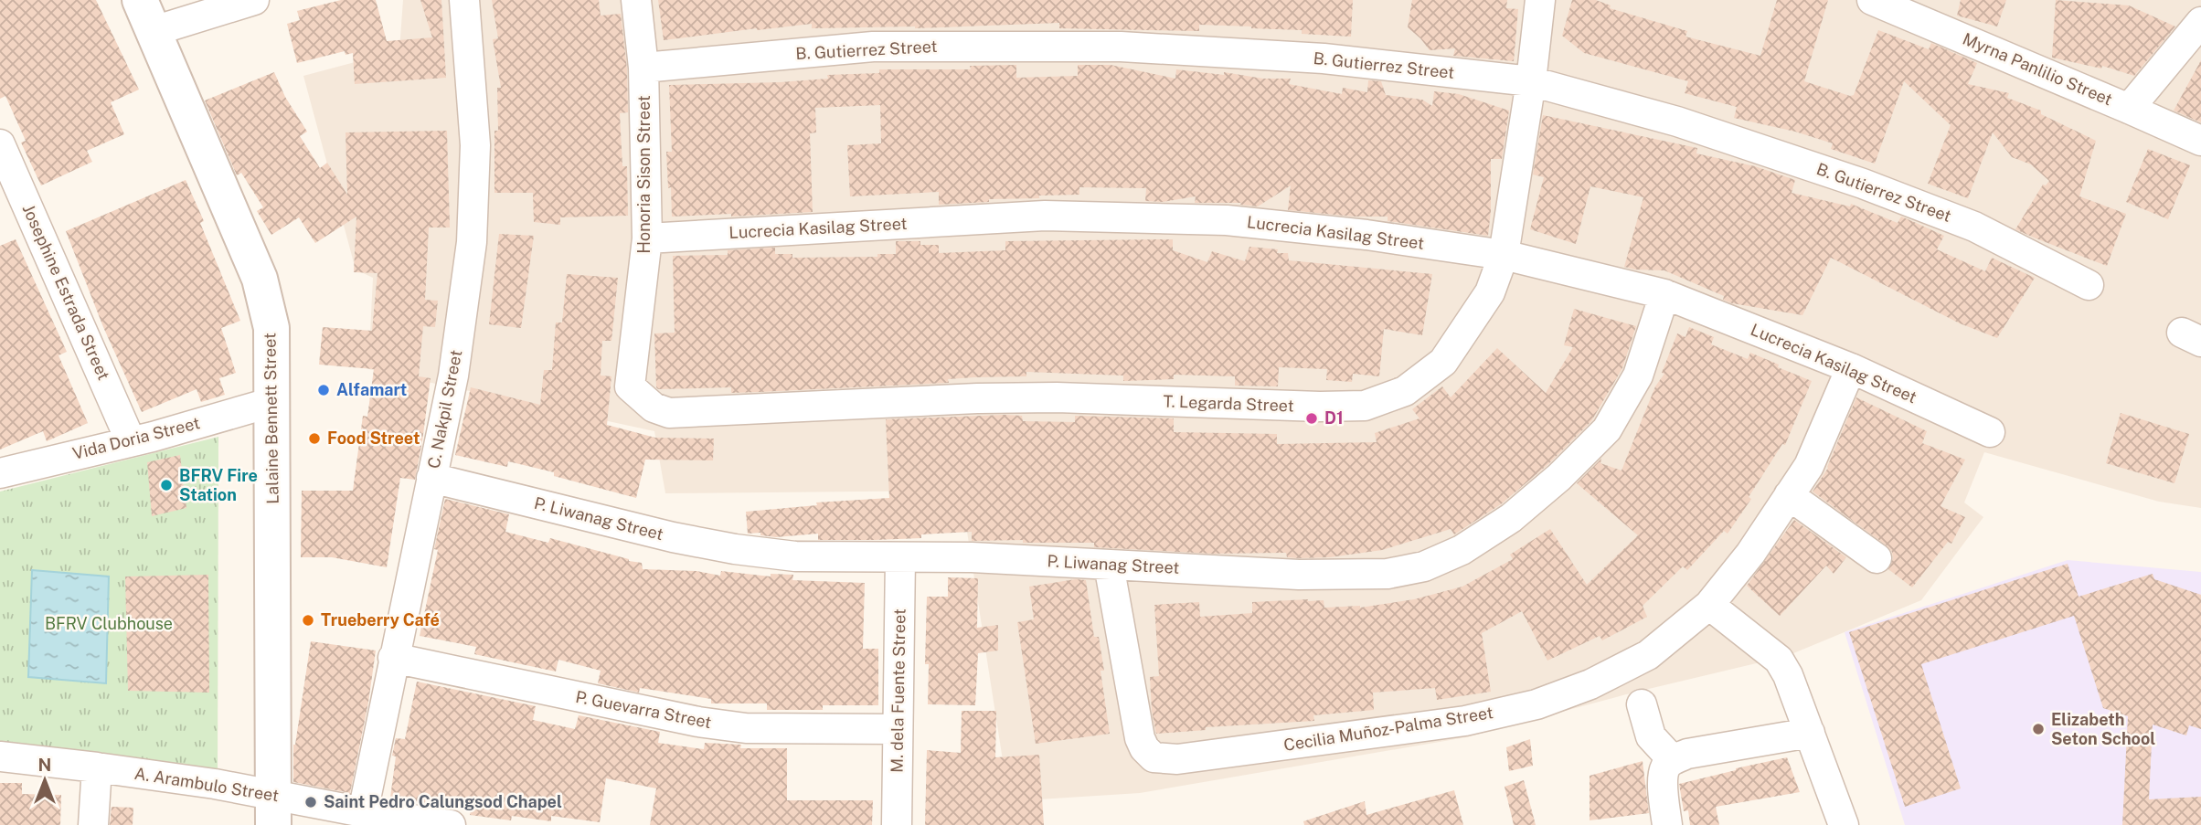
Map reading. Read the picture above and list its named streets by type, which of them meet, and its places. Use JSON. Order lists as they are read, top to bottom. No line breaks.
{"streets":{"street":["B. Gutierrez Street","Myrna Panlilio Street","Honoria Sison Street","Lucrecia Kasilag Street","Josephine Estrada Street","T. Legarda Street","C. Nakpil Street","Lalaine Bennett Street","Vida Doria Street","P. Liwanag Street","M. dela Fuente Street","P. Guevarra Street","Cecilia Muñoz-Palma Street","A. Arambulo Street"]},"crossings":[["B. Gutierrez Street","Honoria Sison Street"],["B. Gutierrez Street","T. Legarda Street"],["Honoria Sison Street","Lucrecia Kasilag Street"],["Honoria Sison Street","T. Legarda Street"],["Lucrecia Kasilag Street","T. Legarda Street"],["Lucrecia Kasilag Street","P. Liwanag Street"],["Lucrecia Kasilag Street","Cecilia Muñoz-Palma Street"],["Josephine Estrada Street","Vida Doria Street"],["C. Nakpil Street","P. Liwanag Street"],["C. Nakpil Street","P. Guevarra Street"],["C. Nakpil Street","A. Arambulo Street"],["Lalaine Bennett Street","Vida Doria Street"],["Lalaine Bennett Street","A. Arambulo Street"],["P. Liwanag Street","M. dela Fuente Street"],["P. Liwanag Street","Cecilia Muñoz-Palma Street"],["M. dela Fuente Street","P. Guevarra Street"]],"parks":["BFRV Clubhouse"],"places":["Alfamart","D1","Food Street","BFRV Fire Station","Trueberry Café","Elizabeth Seton School","Saint Pedro Calungsod Chapel"],"north":"top"}
